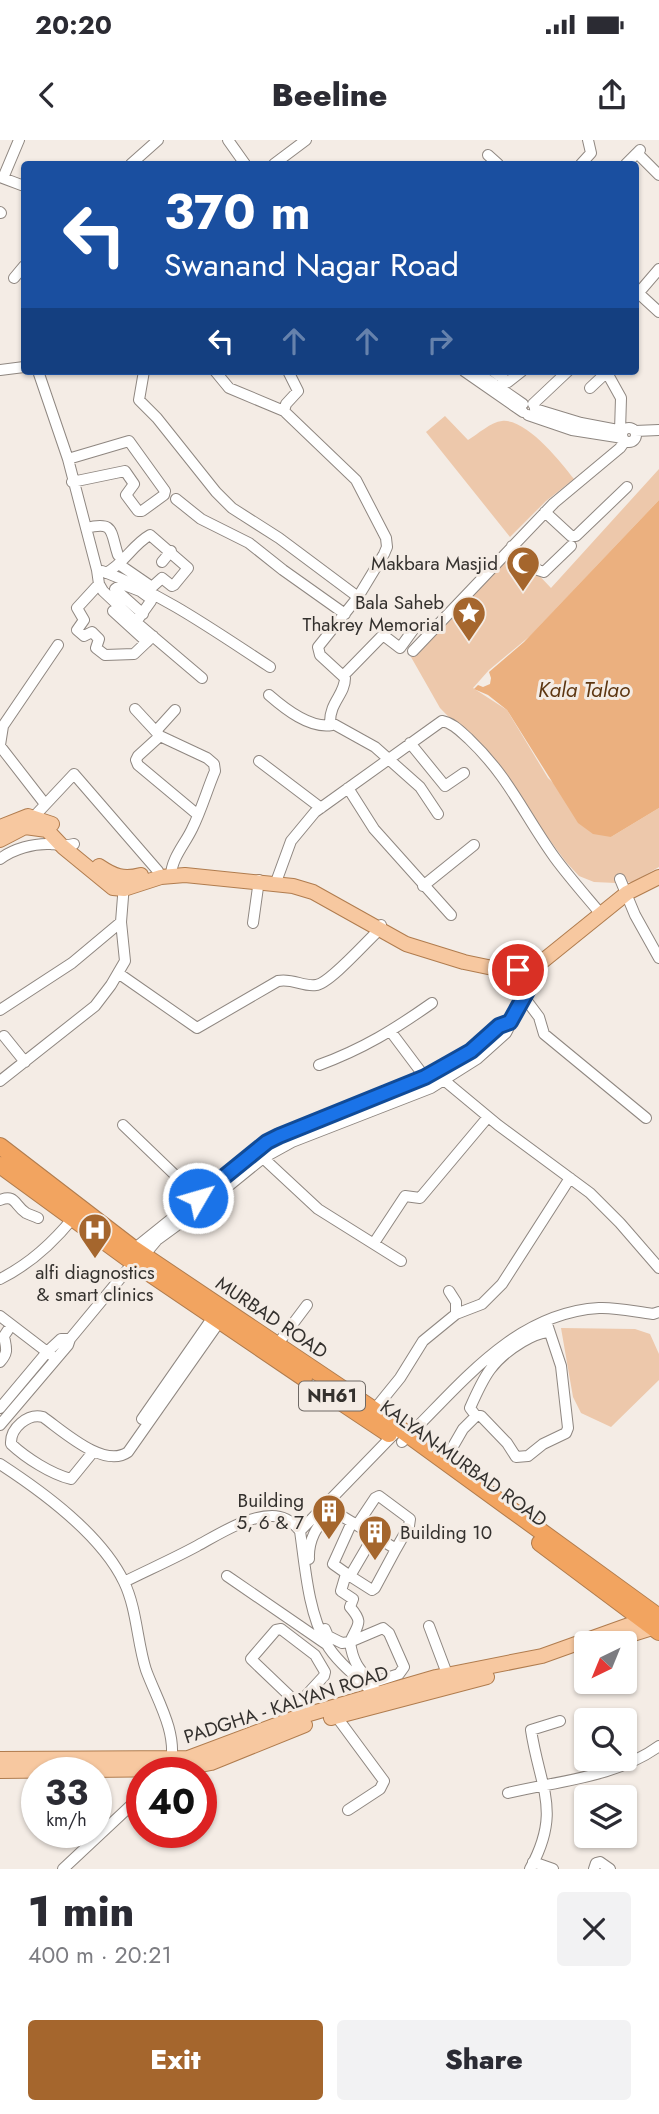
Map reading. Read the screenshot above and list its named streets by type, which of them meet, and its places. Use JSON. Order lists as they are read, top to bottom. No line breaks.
{"streets":{"highway":["MURBAD ROAD","NH61","KALYAN-MURBAD ROAD"],"main road":["PADGHA - KALYAN ROAD"]},"crossings":[["MURBAD ROAD","KALYAN-MURBAD ROAD"]],"water":["Kala Talao"],"places":{"mosque":["Makbara Masjid"],"place":["Bala Saheb Thakrey Memorial"],"hospital":["alfi diagnostics & smart clinics"],"building":["Building 5, 6 & 7","Building 10"]},"north":"bottom left","page":{"status":"20:20","header":"Beeline","turn":["370 m","Swanand Nagar Road"],"speed":"33 km/h","limit":"40","heading":["1 min","400 m · 20:21"],"buttons":["Exit","Share"]}}
